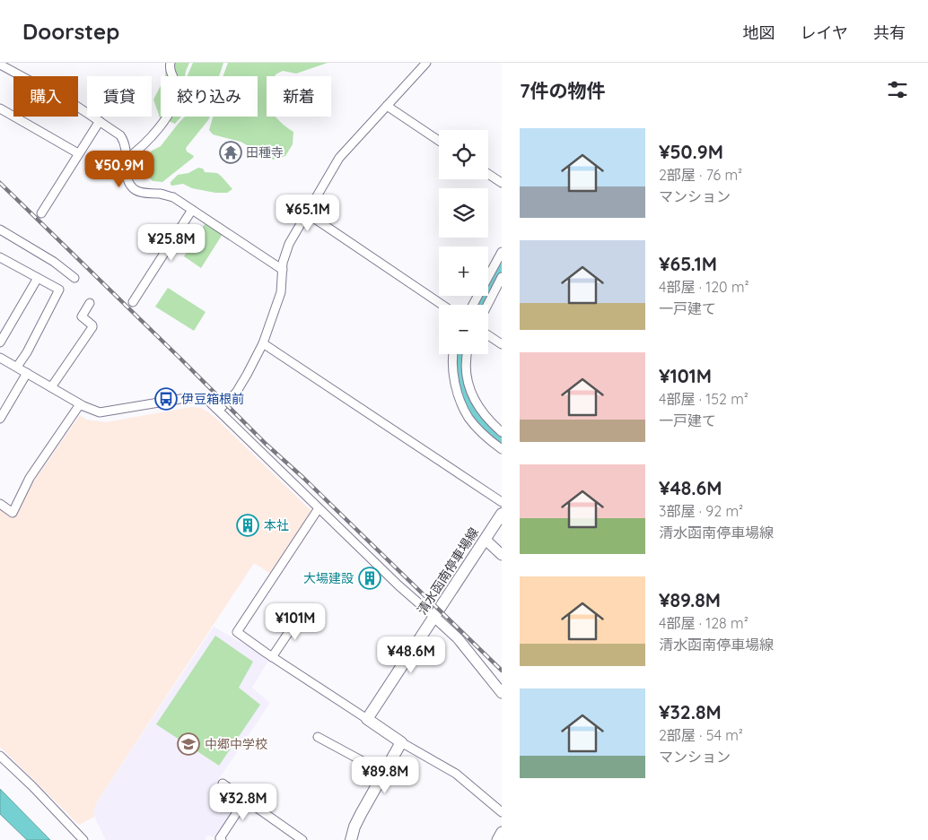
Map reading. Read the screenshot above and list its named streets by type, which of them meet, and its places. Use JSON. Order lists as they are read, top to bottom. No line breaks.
{"streets":{"main road":["清水函南停車場線"]},"places":{"temple":["田種寺"],"bus stop":["伊豆箱根前"],"building":["本社","大場建設"],"school or university":["中郷中学校"]},"page":{"header":"Doorstep","nav":["地図","レイヤ","共有"],"heading":"7件の物件","chip":["購入","賃貸","絞り込み","新着"],"list":[{"name":"¥50.9M","note":"2部屋 · 76 m² · マンション"},{"name":"¥65.1M","note":"4部屋 · 120 m² · 一戸建て"},{"name":"¥101M","note":"4部屋 · 152 m² · 一戸建て"},{"name":"¥48.6M","note":"3部屋 · 92 m² · 清水函南停車場線"},{"name":"¥89.8M","note":"4部屋 · 128 m² · 清水函南停車場線"},{"name":"¥32.8M","note":"2部屋 · 54 m² · マンション"}],"map_buttons":["+","−"],"price":["¥50.9M","¥65.1M","¥25.8M","¥101M","¥48.6M","¥89.8M","¥32.8M"]}}
